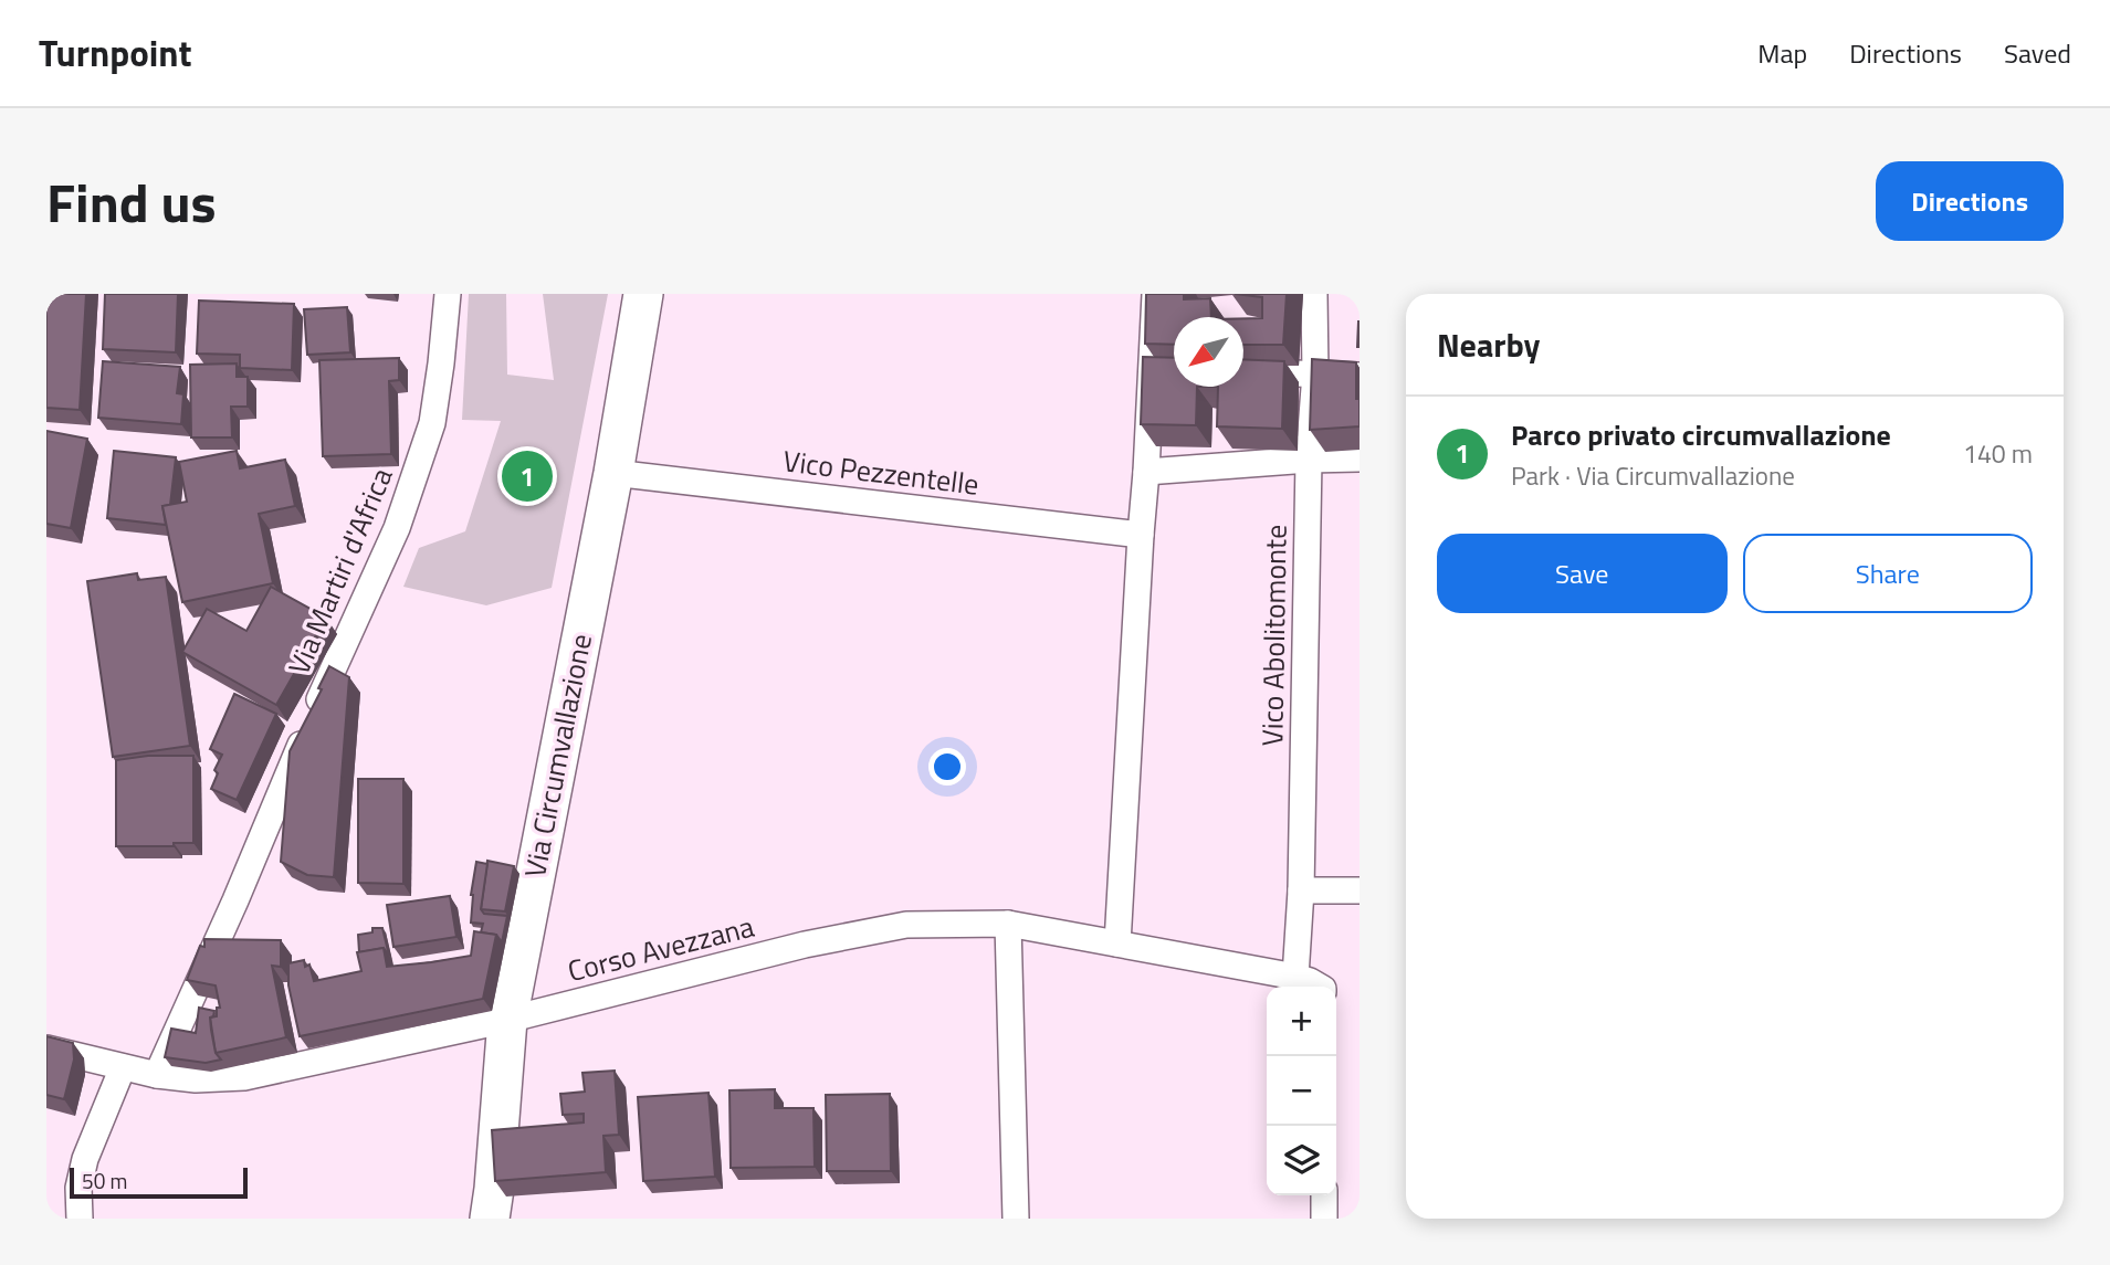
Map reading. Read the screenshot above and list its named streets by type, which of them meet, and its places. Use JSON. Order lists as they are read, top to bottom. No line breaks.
{"streets":{"main road":["Via Circumvallazione"],"street":["Vico Pezzentelle","Via Martiri d'Africa","Vico Abolitomonte","Corso Avezzana"]},"crossings":[["Vico Pezzentelle","Via Circumvallazione"],["Via Martiri d'Africa","Corso Avezzana"],["Vico Abolitomonte","Corso Avezzana"],["Via Circumvallazione","Corso Avezzana"]],"scale_bar":"50 m","north":"bottom left","page":{"header":"Turnpoint","nav":["Map","Directions","Saved"],"title":"Find us","buttons":["Directions",["Save","Share"]],"heading":"Nearby","list":[{"mark":"1","name":"Parco privato circumvallazione","note":"Park · Via Circumvallazione","value":"140 m"}],"pins":"1","map_buttons":["+","−"],"scale":"50 m"}}
